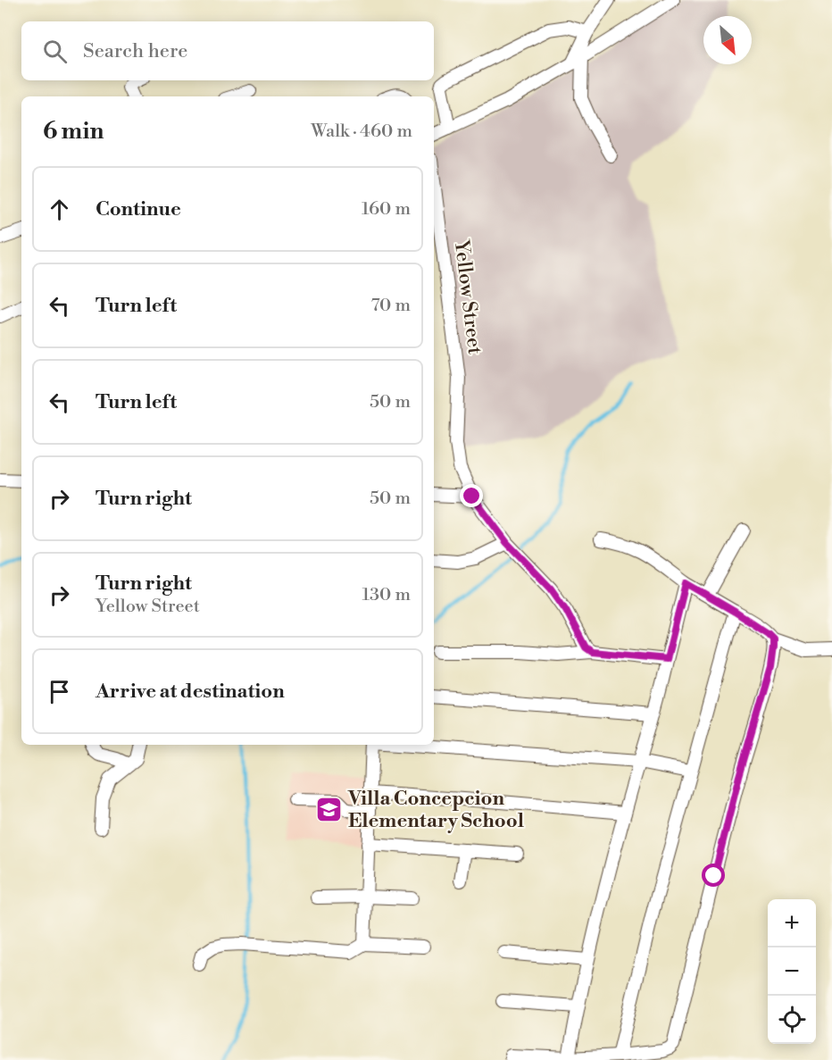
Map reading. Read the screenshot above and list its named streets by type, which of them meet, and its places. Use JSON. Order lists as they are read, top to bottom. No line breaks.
{"streets":{"street":["Yellow Street"]},"places":{"school or university":["Villa Concepcion Elementary School"]},"north":"bottom right","page":{"search":"Search here","heading":["6 min","Walk · 460 m"],"list":[["Continue","160 m"],["Turn left","70 m"],["Turn left","50 m"],["Turn right","50 m"],["Turn right","Yellow Street","130 m"],"Arrive at destination"],"map_buttons":["+","−"]}}
